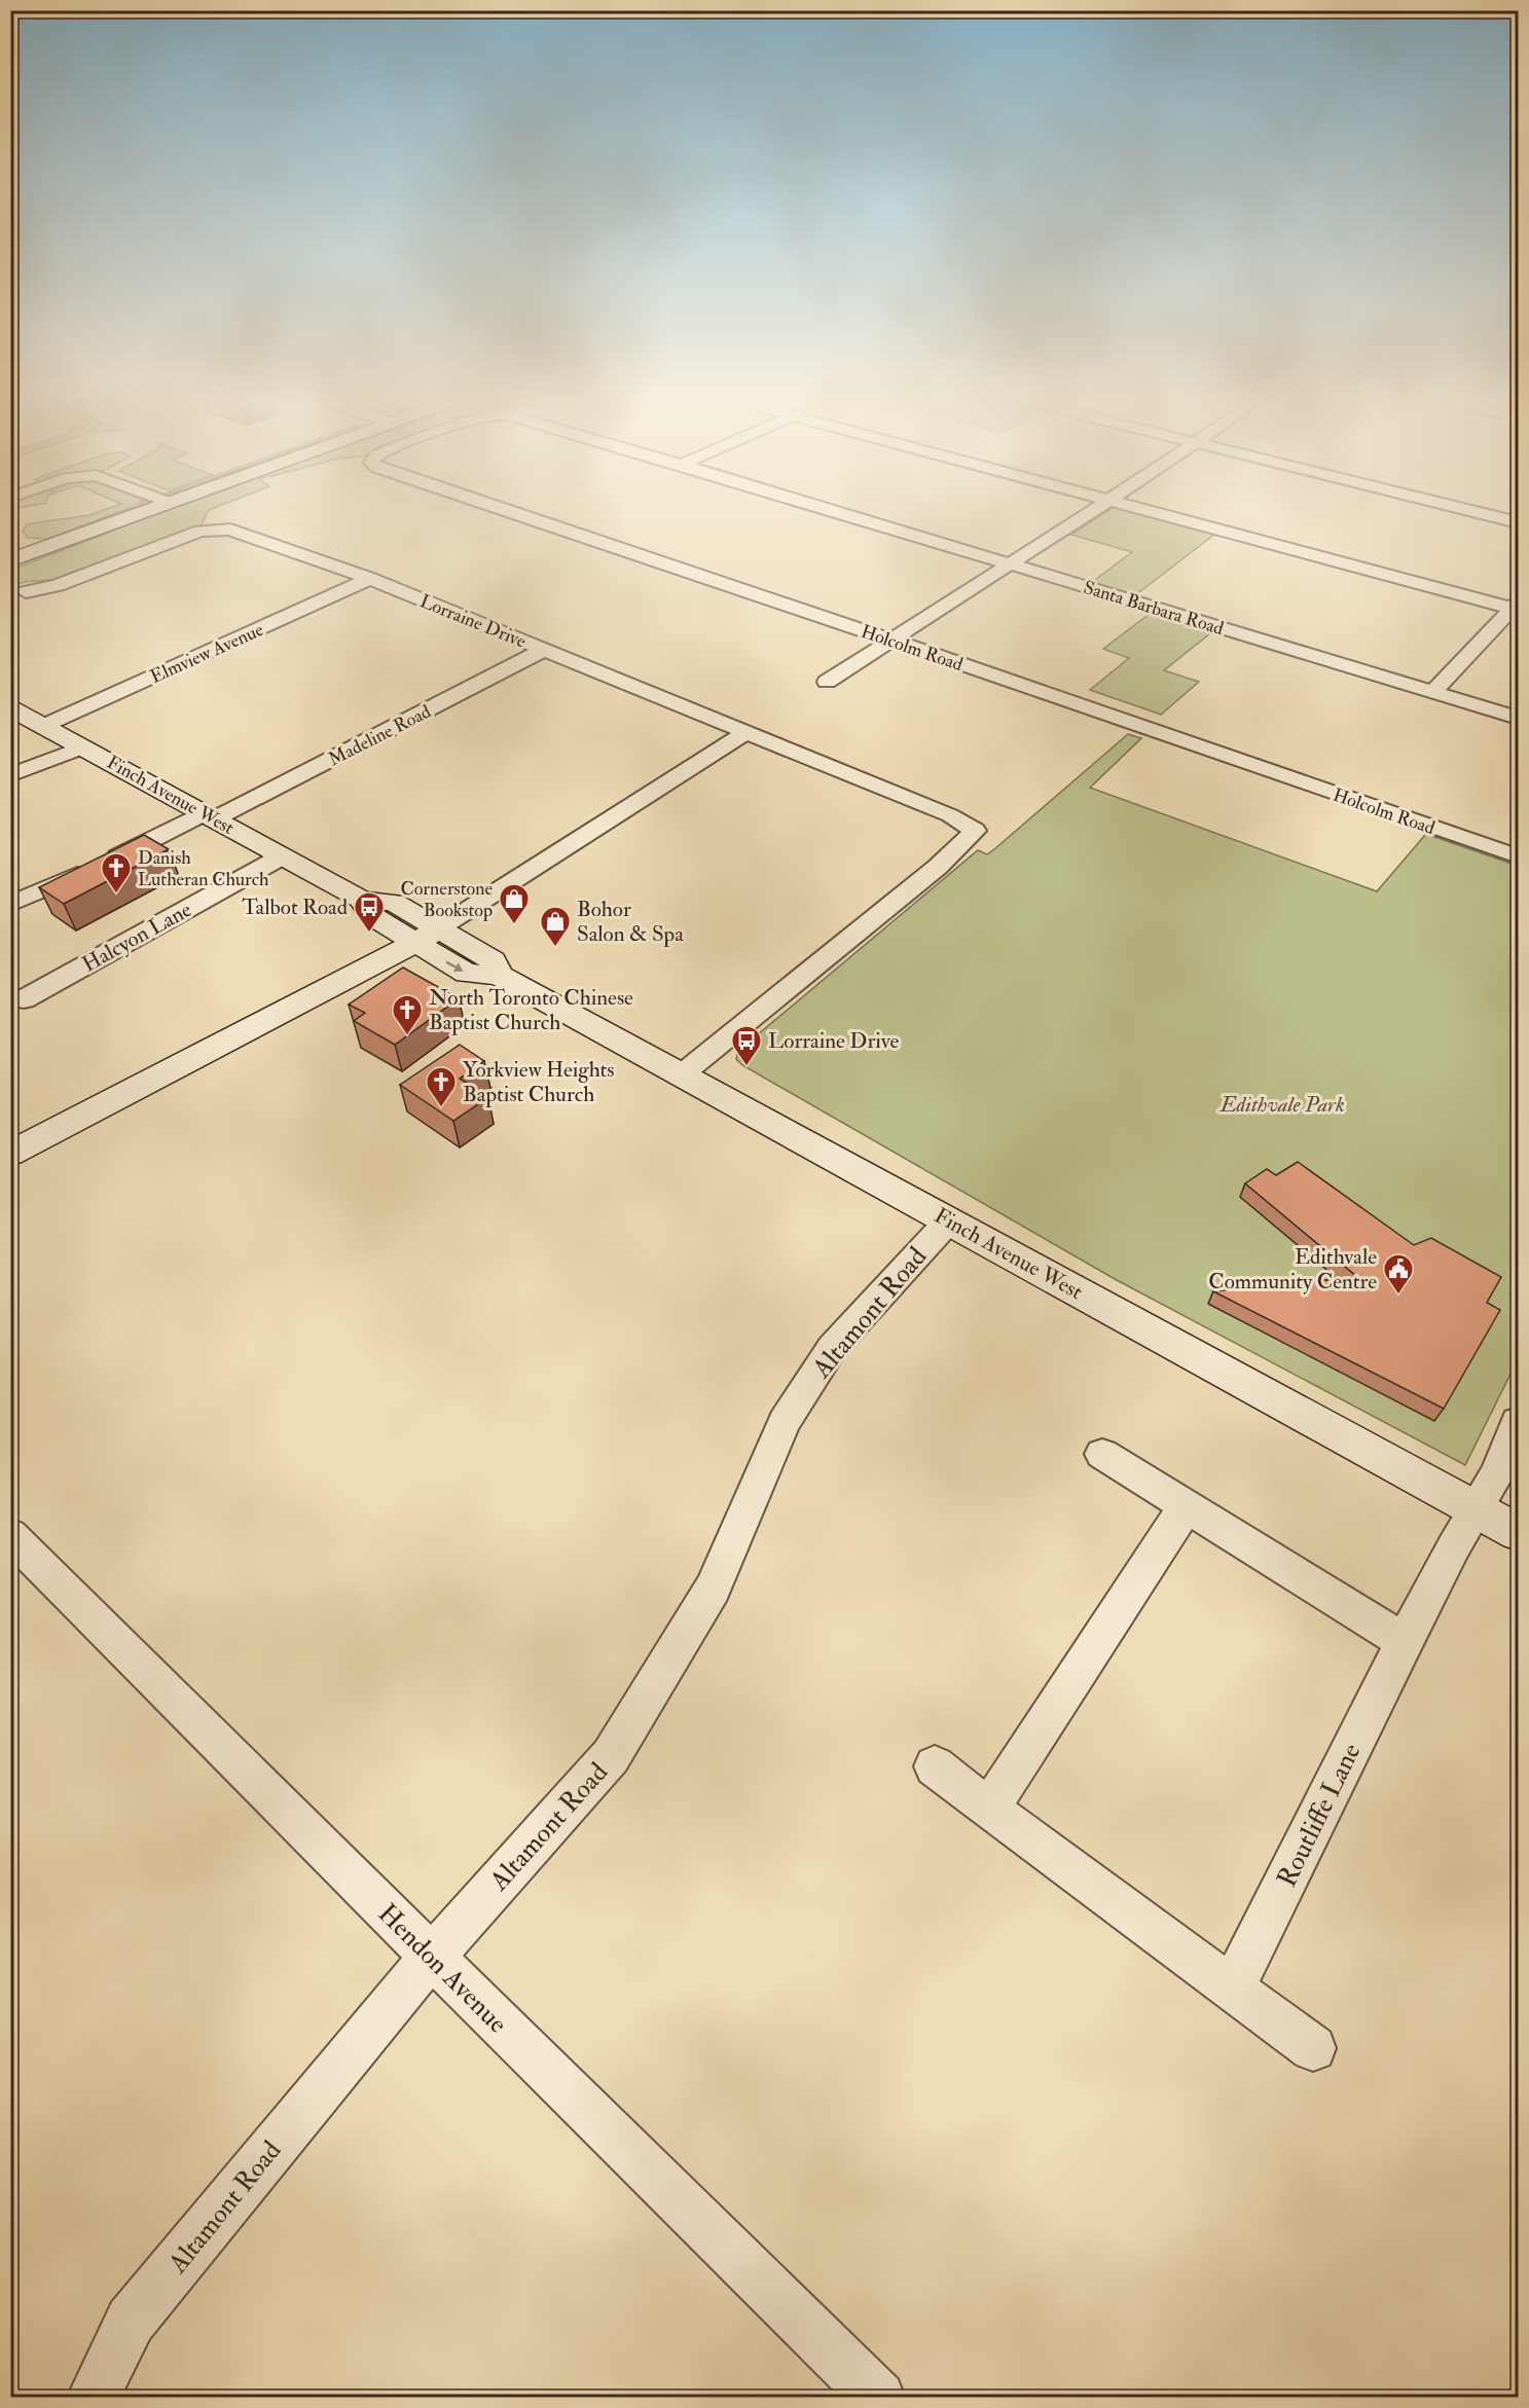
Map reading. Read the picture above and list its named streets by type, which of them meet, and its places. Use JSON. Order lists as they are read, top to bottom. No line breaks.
{"streets":{"main road":["Finch Avenue West"],"street":["Santa Barbara Road","Lorraine Drive","Holcolm Road","Elmview Avenue","Madeline Road","Halcyon Lane","Altamont Road","Routliffe Lane","Hendon Avenue"]},"crossings":[["Lorraine Drive","Elmview Avenue"],["Lorraine Drive","Madeline Road"],["Lorraine Drive","Finch Avenue West"],["Elmview Avenue","Finch Avenue West"],["Madeline Road","Finch Avenue West"],["Finch Avenue West","Halcyon Lane"],["Finch Avenue West","Altamont Road"],["Finch Avenue West","Routliffe Lane"],["Altamont Road","Hendon Avenue"]],"parks":["Edithvale Park"],"places":{"church":["Danish Lutheran Church","North Toronto Chinese Baptist Church","Yorkview Heights Baptist Church"],"shop":["Cornerstone Bookstop","Bohor Salon & Spa"],"bus stop":["Talbot Road","Lorraine Drive"],"public building":["Edithvale Community Centre"]}}
